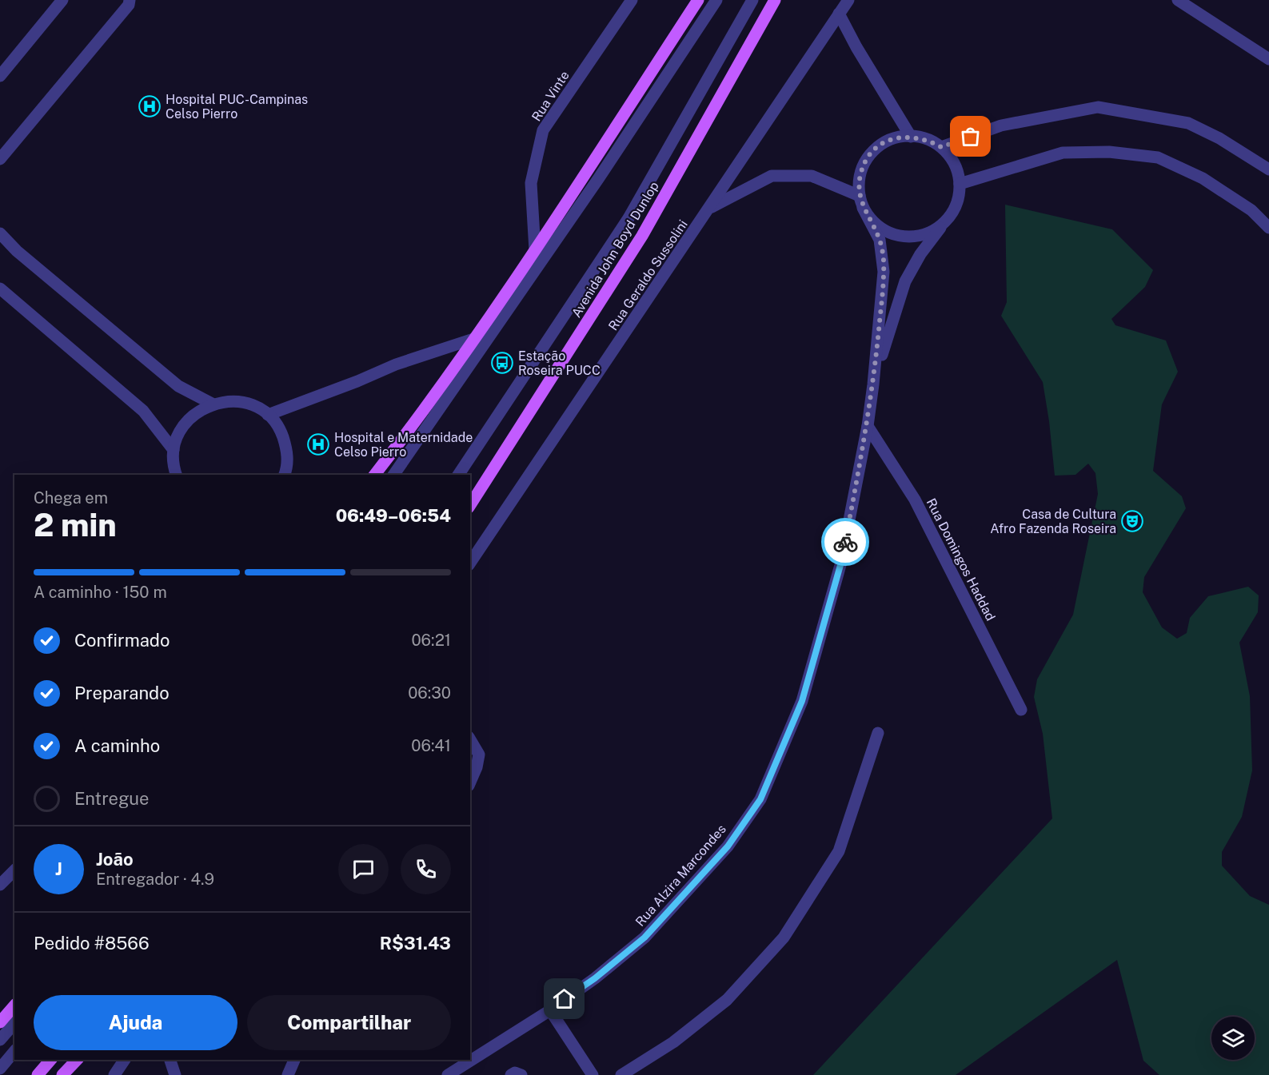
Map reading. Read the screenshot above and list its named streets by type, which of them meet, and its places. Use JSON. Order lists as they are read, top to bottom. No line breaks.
{"streets":{"main road":["Avenida John Boyd Dunlop"],"street":["Rua Vinte","Rua Geraldo Sussolini","Rua Domingos Haddad","Rua Alzira Marcondes"]},"crossings":[["Rua Domingos Haddad","Rua Alzira Marcondes"]],"places":{"hospital":["Hospital PUC-Campinas Celso Pierro","Hospital e Maternidade Celso Pierro"],"bus stop":["Estação Roseira PUCC"],"theatre":["Casa de Cultura Afro Fazenda Roseira"]},"page":{"heading":["2 min","Chega em","06:49–06:54"],"panel":["João","Entregador · 4.9","Pedido #8566","R$31.43"],"bar":"A caminho · 150 m","list":[["Confirmado","06:21"],["Preparando","06:30"],["A caminho","06:41"],"Entregue"],"round":"J","buttons":["Ajuda","Compartilhar"]}}
